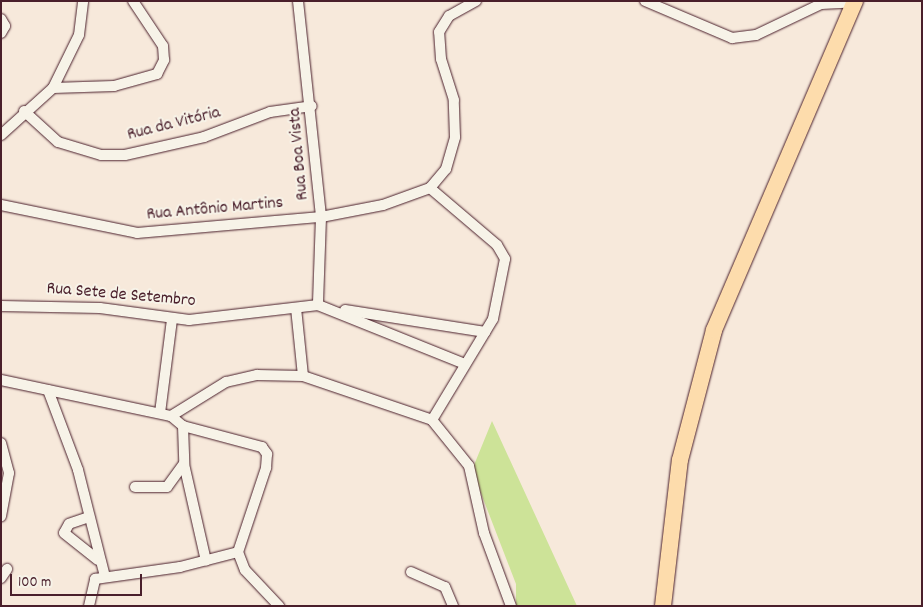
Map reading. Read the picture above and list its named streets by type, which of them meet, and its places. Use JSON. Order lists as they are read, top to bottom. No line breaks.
{"streets":{"street":["Rua da Vitória","Rua Boa Vista","Rua Antônio Martins","Rua Sete de Setembro"]},"crossings":[["Rua da Vitória","Rua Boa Vista"],["Rua Boa Vista","Rua Antônio Martins"],["Rua Boa Vista","Rua Sete de Setembro"]],"scale_bar":"100 m"}
